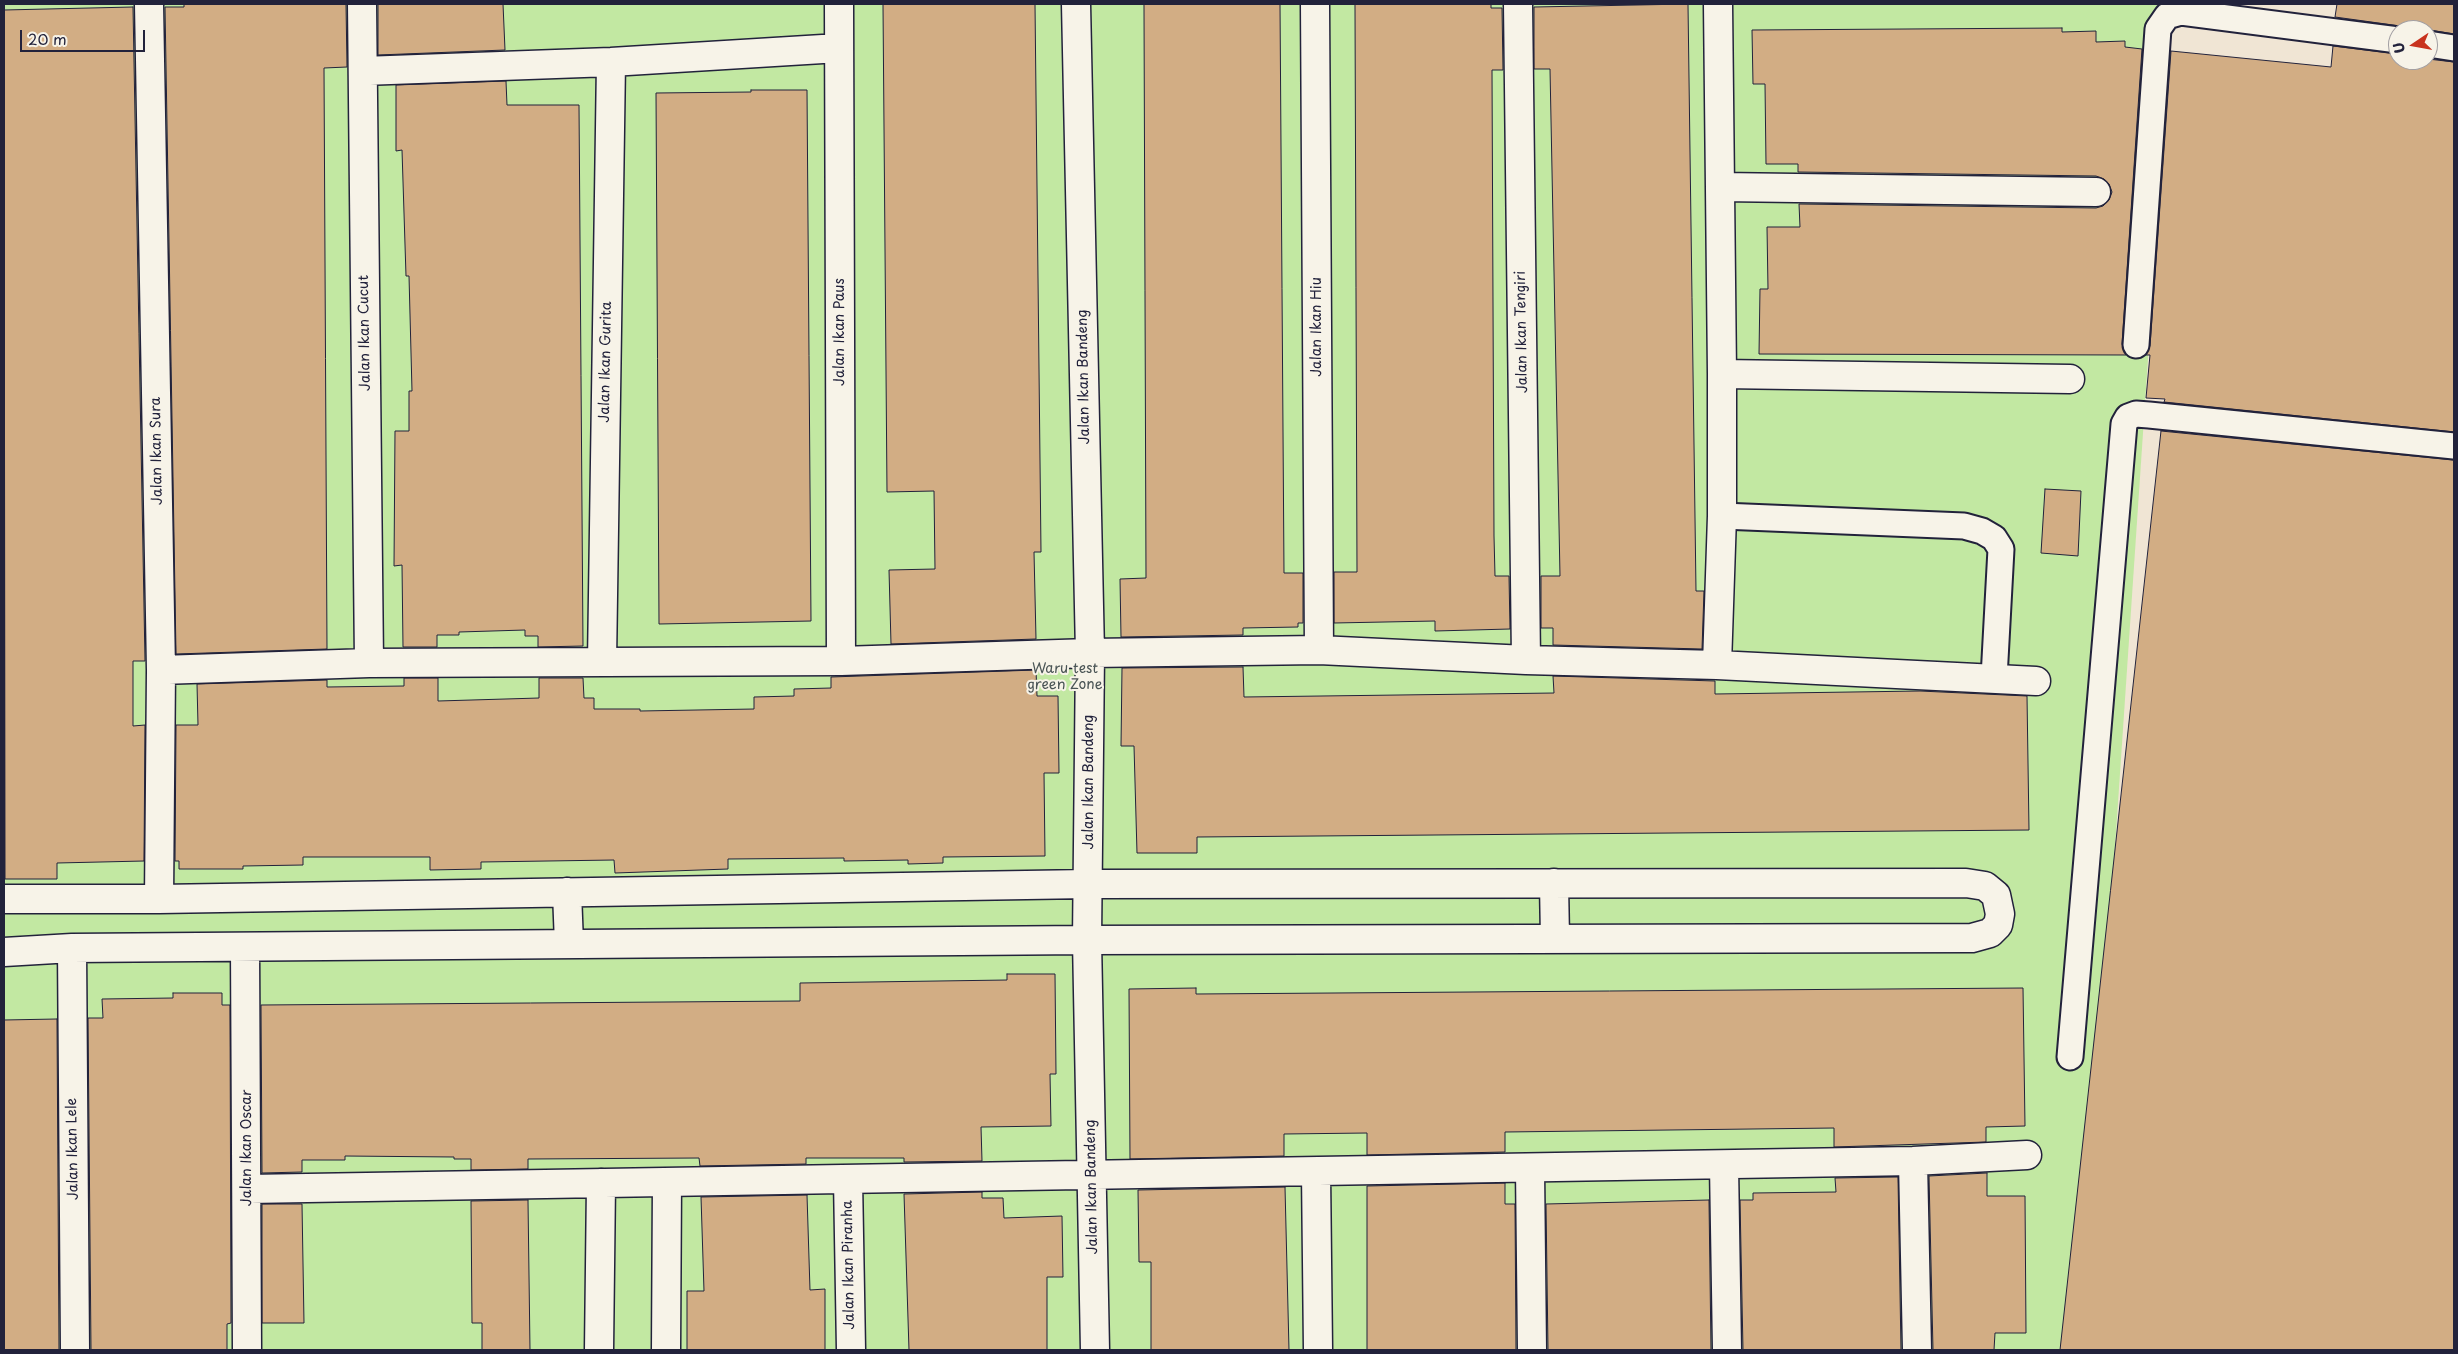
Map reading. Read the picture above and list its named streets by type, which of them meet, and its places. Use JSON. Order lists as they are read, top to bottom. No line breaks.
{"streets":{"street":["Jalan Ikan Hiu","Jalan Ikan Paus","Jalan Ikan Tengiri","Jalan Ikan Cucut","Jalan Ikan Gurita","Jalan Ikan Bandeng","Jalan Ikan Sura","Jalan Ikan Oscar","Jalan Ikan Lele","Jalan Ikan Piranha"]},"parks":["Waru test green Zone"],"scale_bar":"20 m","north":"left"}
